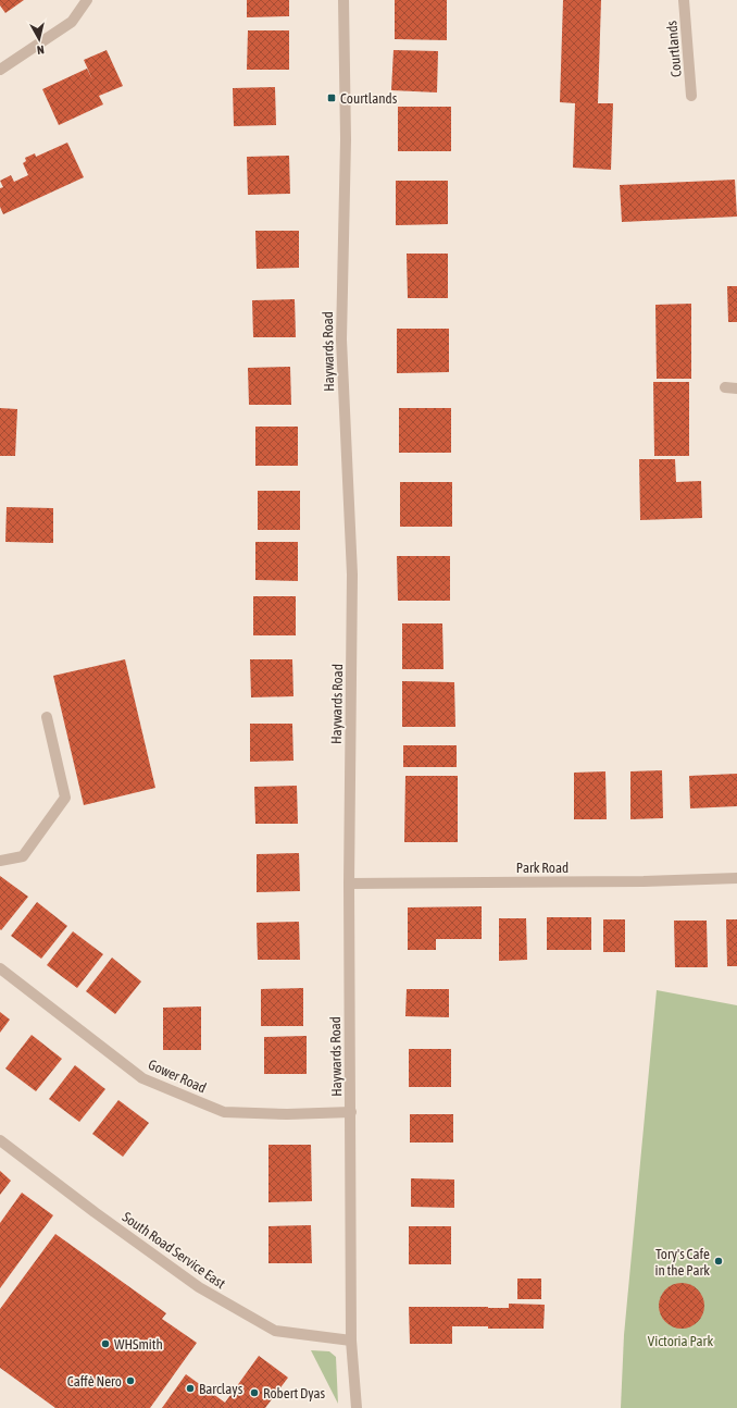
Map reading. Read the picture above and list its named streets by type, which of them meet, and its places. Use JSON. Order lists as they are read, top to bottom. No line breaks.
{"streets":{"street":["Courtlands","Haywards Road","Park Road","Gower Road","South Road Service East"]},"crossings":[["Haywards Road","Park Road"],["Haywards Road","Gower Road"],["Haywards Road","South Road Service East"]],"parks":["Victoria Park"],"places":{"transit":["Courtlands"],"other":["Tory's Cafe in the Park","WHSmith","Caffè Nero","Barclays","Robert Dyas"]},"north":"bottom"}
